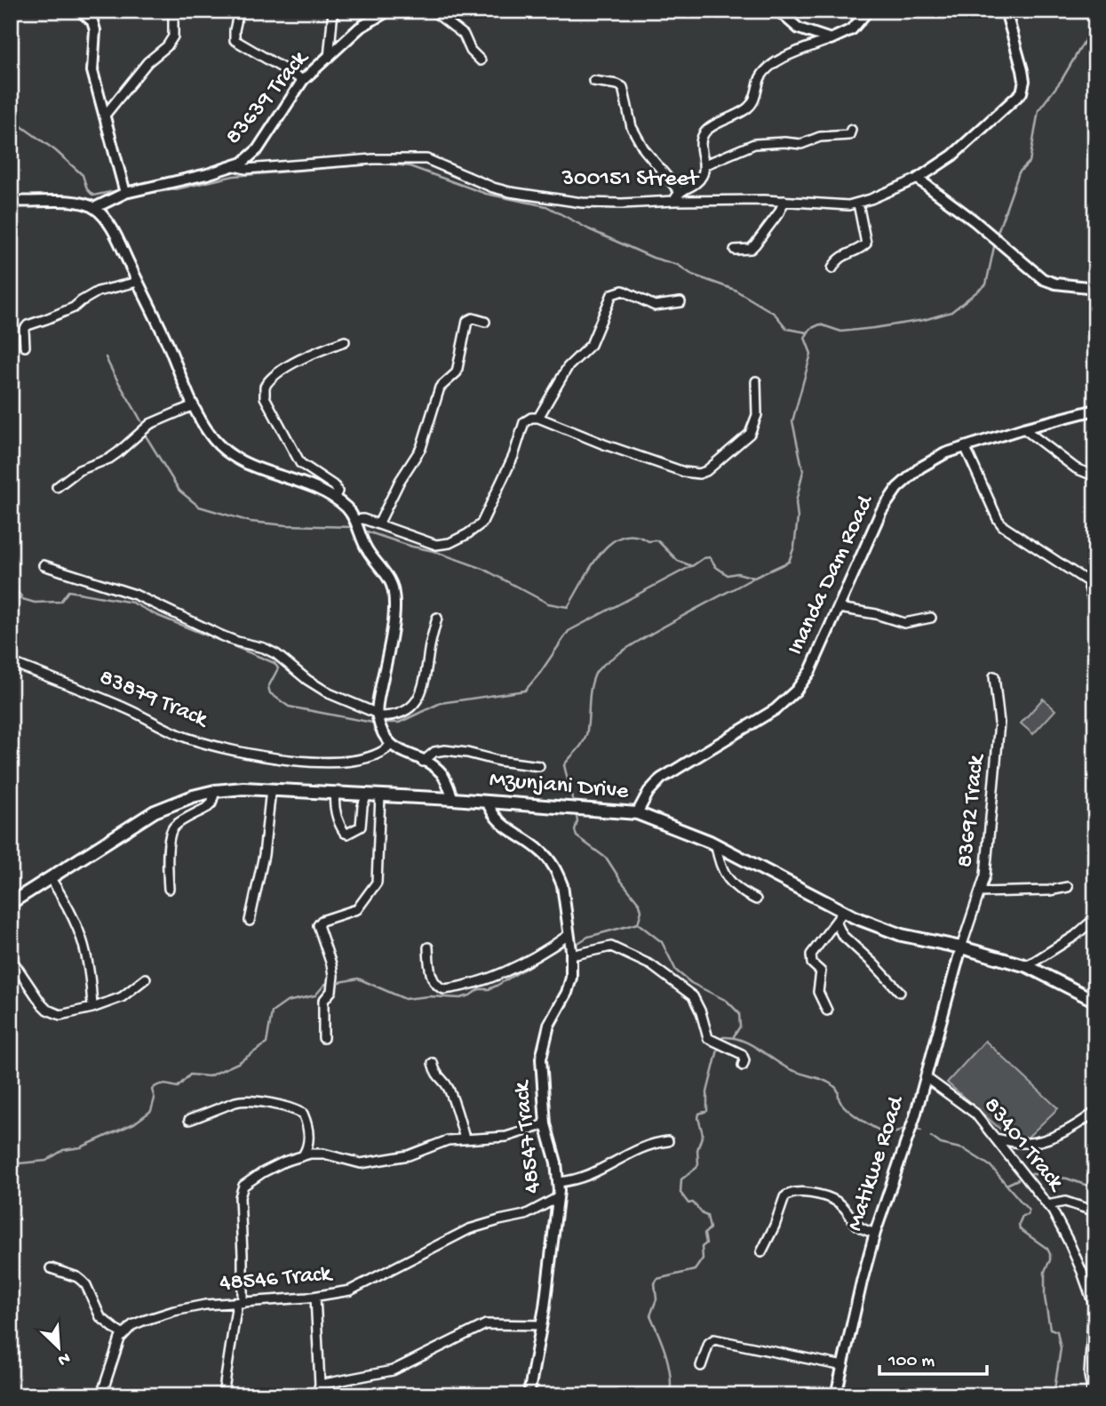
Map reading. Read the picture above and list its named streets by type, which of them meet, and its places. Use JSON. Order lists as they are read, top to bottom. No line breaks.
{"streets":{"main road":["Mzunjani Drive"],"street":["83639 Track","300151 Street","Inanda Dam Road","83879 Track","83692 Track","48547 Track","83401 Track","Matikwe Road","48546 Track"]},"crossings":[["83639 Track","300151 Street"],["Inanda Dam Road","Mzunjani Drive"],["Mzunjani Drive","83692 Track"],["Mzunjani Drive","48547 Track"],["Mzunjani Drive","Matikwe Road"],["83692 Track","Matikwe Road"],["48547 Track","48546 Track"],["83401 Track","Matikwe Road"]],"scale_bar":"100 m","north":"bottom right"}
